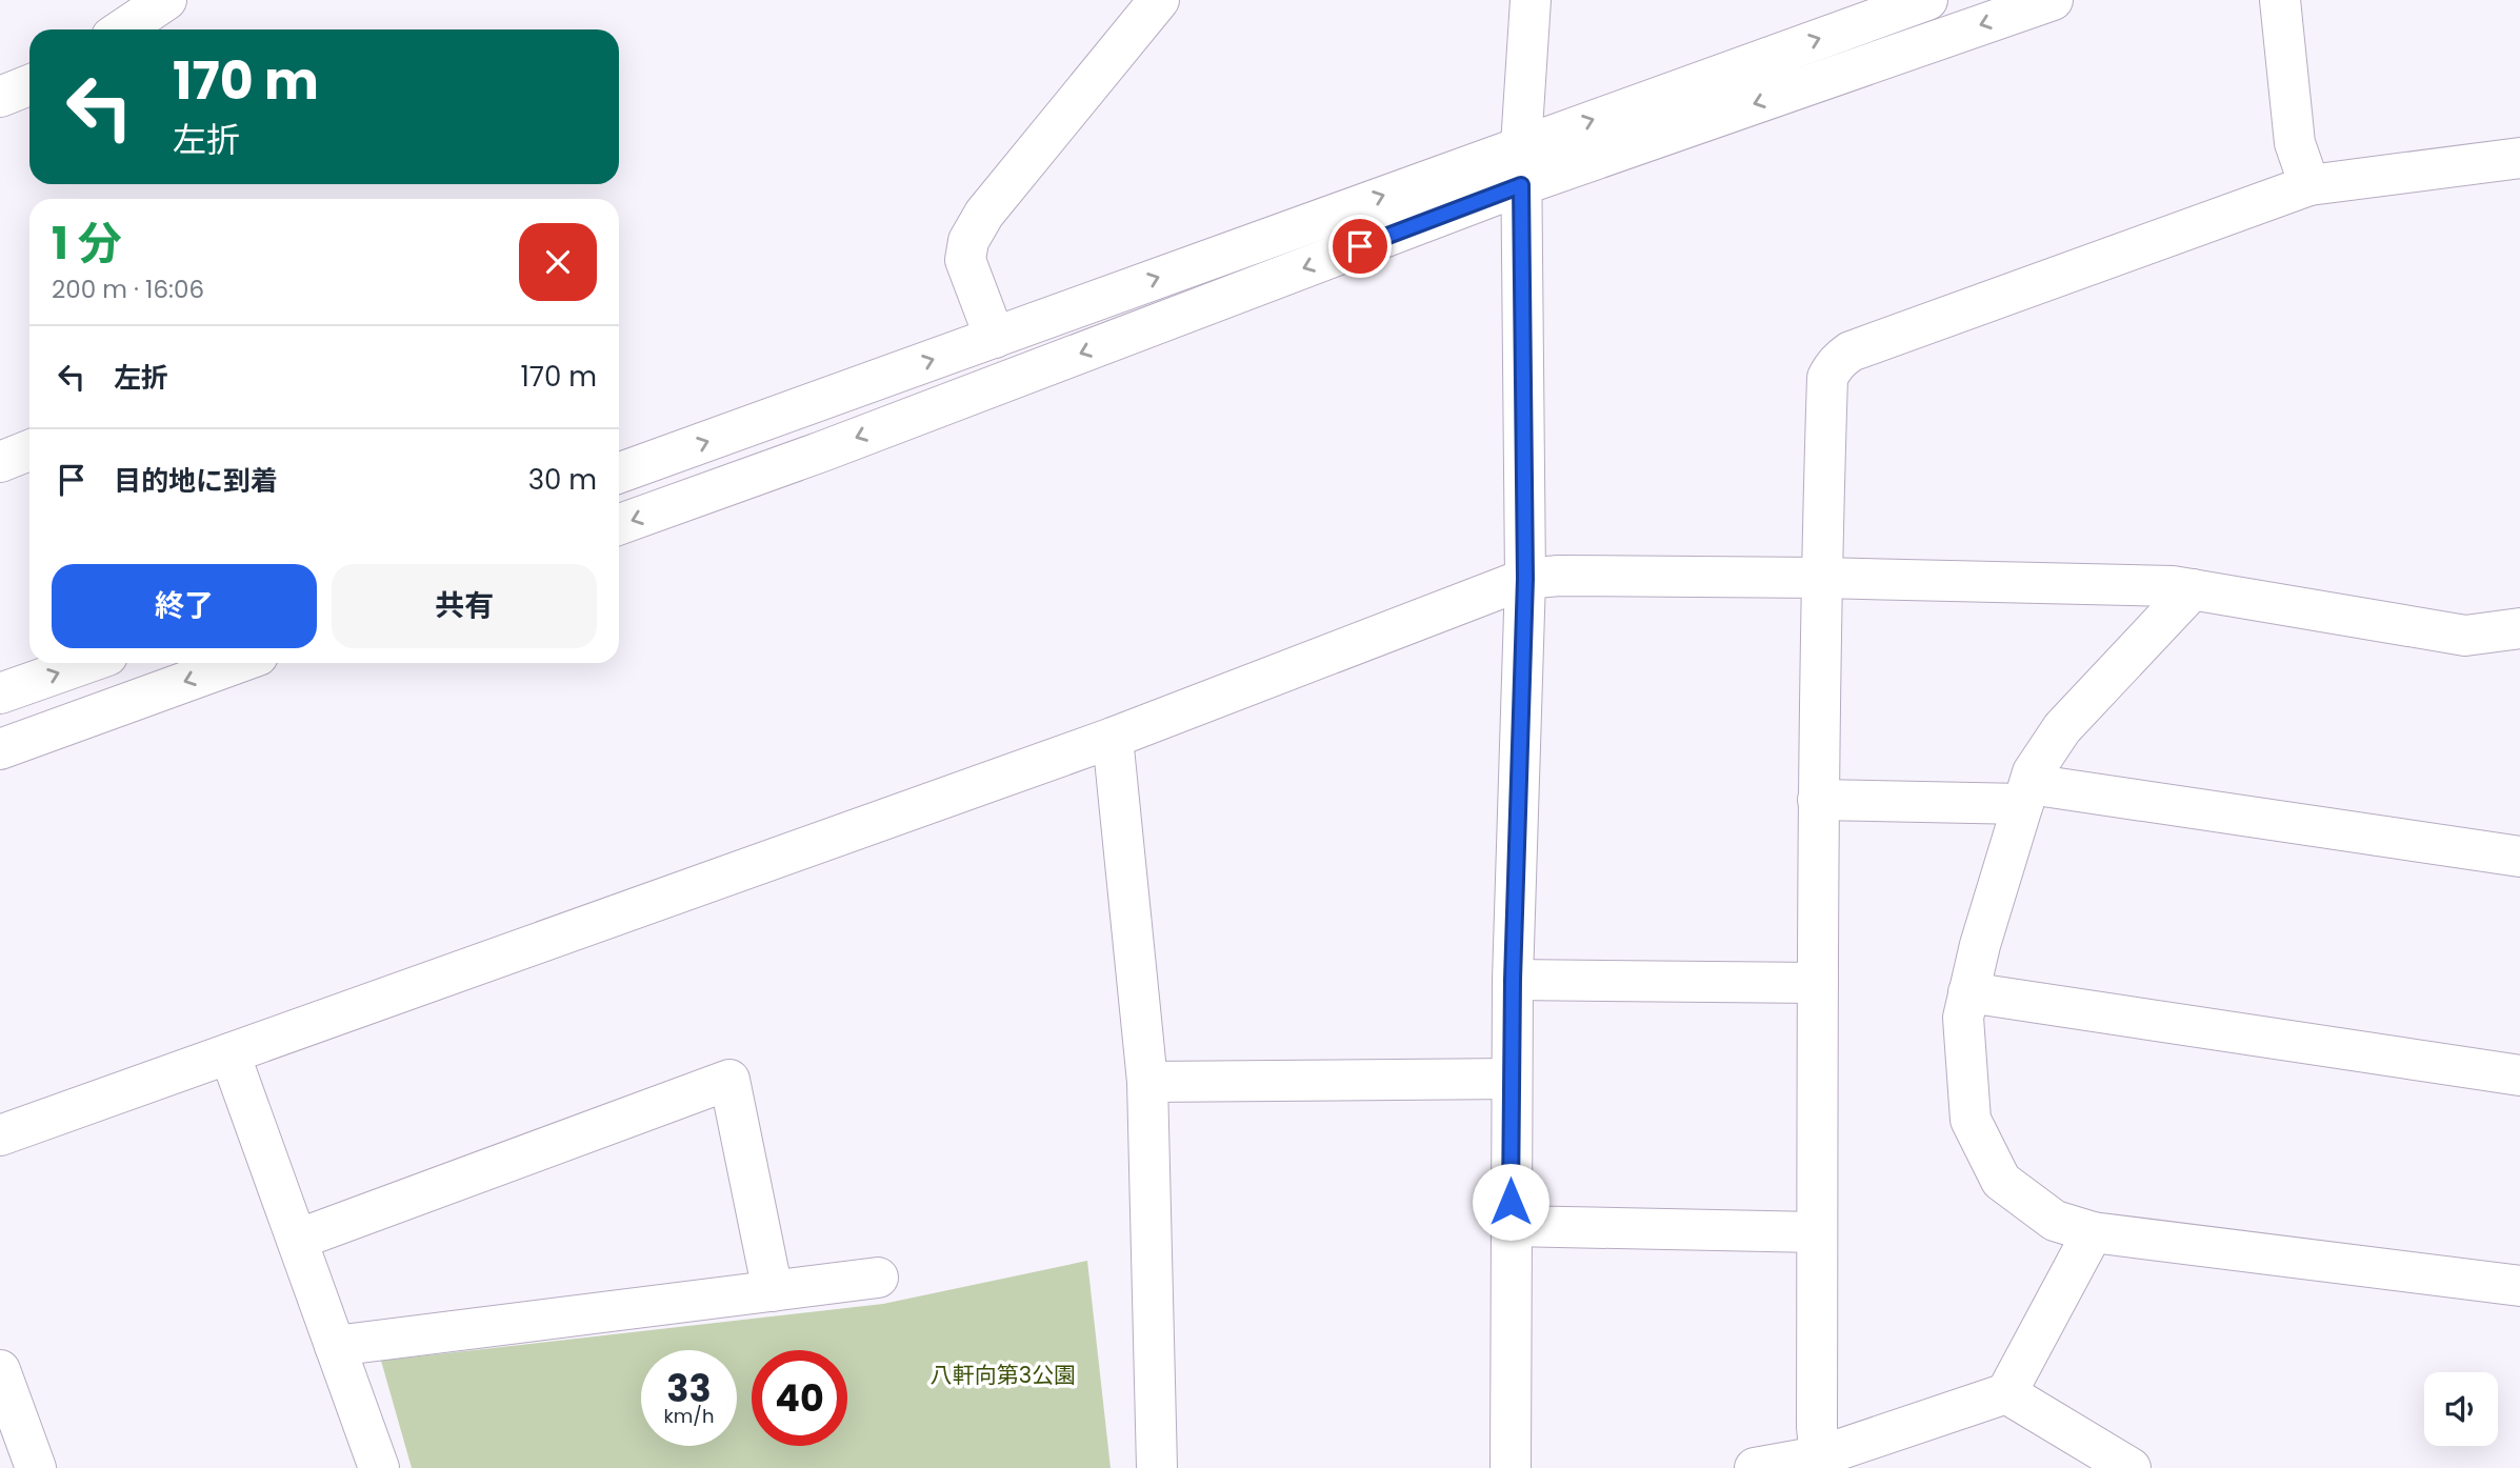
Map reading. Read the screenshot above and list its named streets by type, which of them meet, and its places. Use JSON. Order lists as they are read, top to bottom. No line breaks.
{"parks":["八軒向第3公園"],"page":{"turn":["170 m","左折"],"heading":["1 分","200 m · 16:06"],"list":[{"name":"左折","value":"170 m"},{"name":"目的地に到着","value":"30 m"}],"buttons":["終了","共有"],"speed":"33 km/h","limit":"40"}}
